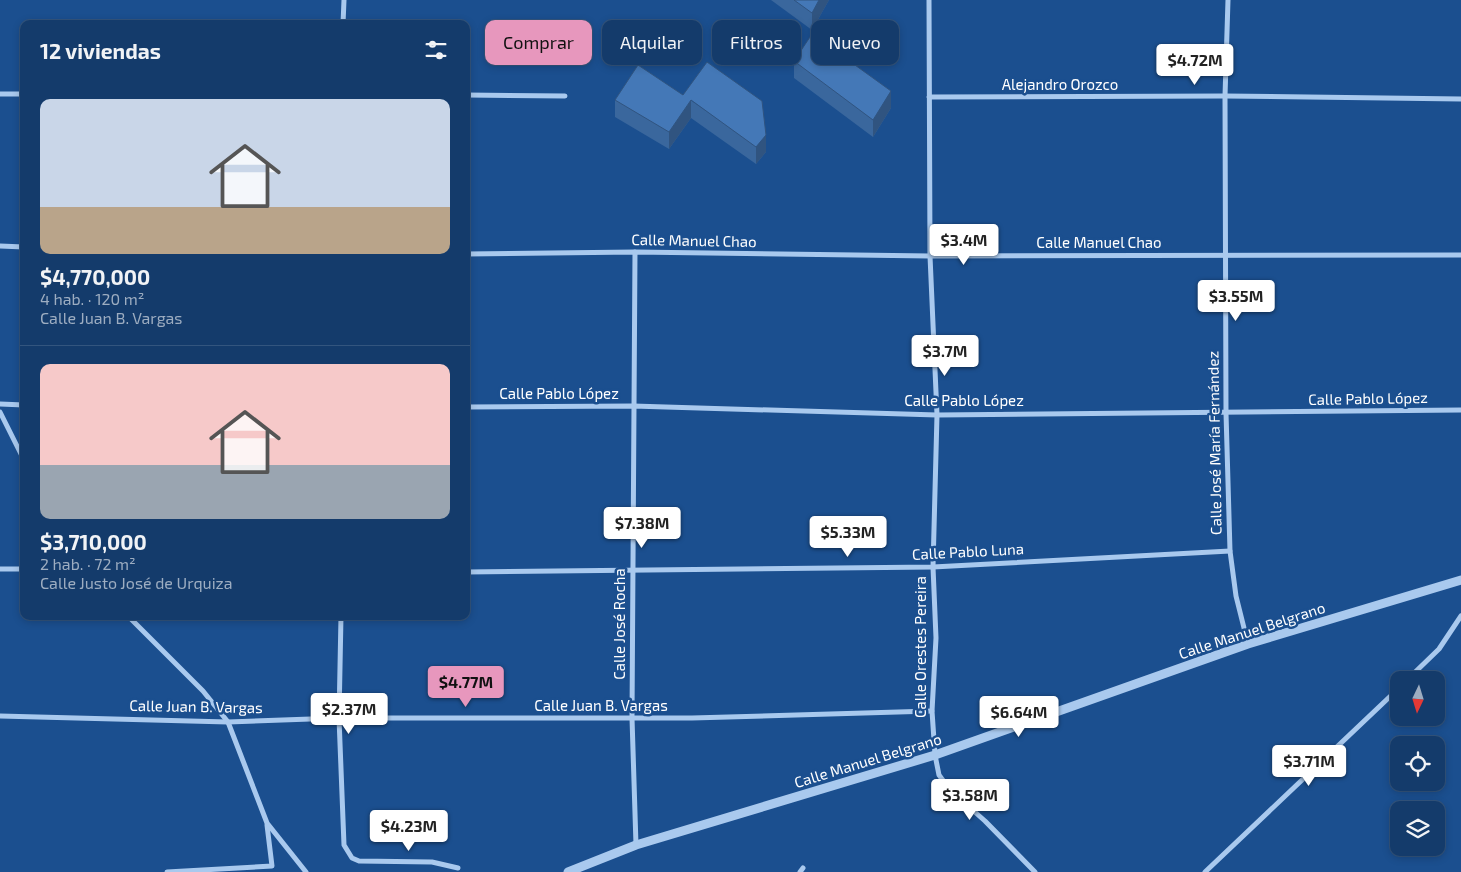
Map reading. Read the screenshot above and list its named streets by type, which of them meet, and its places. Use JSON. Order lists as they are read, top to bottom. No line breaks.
{"streets":{"street":["Alejandro Orozco","Calle Manuel Chao","Calle Pablo López","Calle José María Fernández","Calle Pablo Luna","Calle José Rocha","Calle Manuel Belgrano","Calle Orestes Pereira","Calle Juan B. Vargas"]},"crossings":[["Alejandro Orozco","Calle José María Fernández"],["Alejandro Orozco","Calle Orestes Pereira"],["Calle Manuel Chao","Calle José María Fernández"],["Calle Manuel Chao","Calle José Rocha"],["Calle Manuel Chao","Calle Orestes Pereira"],["Calle Pablo López","Calle José María Fernández"],["Calle Pablo López","Calle José Rocha"],["Calle Pablo López","Calle Orestes Pereira"],["Calle José María Fernández","Calle Pablo Luna"],["Calle José María Fernández","Calle Manuel Belgrano"],["Calle Pablo Luna","Calle José Rocha"],["Calle Pablo Luna","Calle Orestes Pereira"],["Calle José Rocha","Calle Manuel Belgrano"],["Calle José Rocha","Calle Juan B. Vargas"],["Calle Manuel Belgrano","Calle Orestes Pereira"],["Calle Orestes Pereira","Calle Juan B. Vargas"]],"north":"bottom","page":{"chip":["Comprar","Alquilar","Filtros","Nuevo"],"heading":"12 viviendas","price":["$4.72M","$3.4M","$3.55M","$3.7M","$7.38M","$5.33M","$4.77M","$2.37M","$6.64M","$3.71M","$3.58M","$4.23M"],"list":[{"name":"$4,770,000","note":"4 hab. · 120 m² · Calle Juan B. Vargas"},{"name":"$3,710,000","note":"2 hab. · 72 m² · Calle Justo José de Urquiza"}]}}
